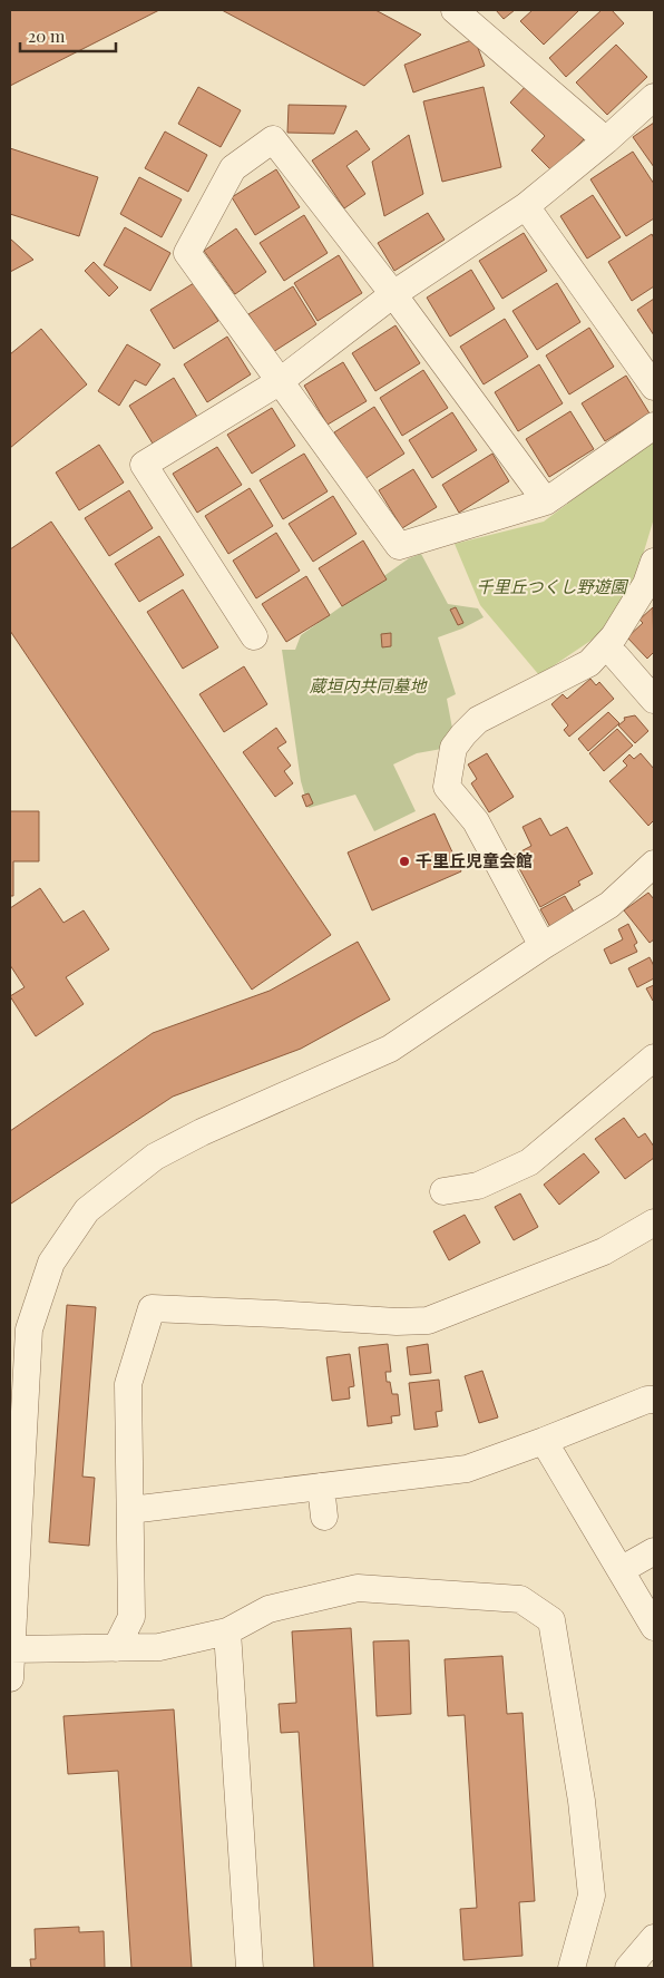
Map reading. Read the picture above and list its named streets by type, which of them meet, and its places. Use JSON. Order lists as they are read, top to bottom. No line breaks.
{"parks":["千里丘つくし野遊園","蔵垣内共同墓地"],"places":["千里丘児童会館"],"scale_bar":"20 m"}
